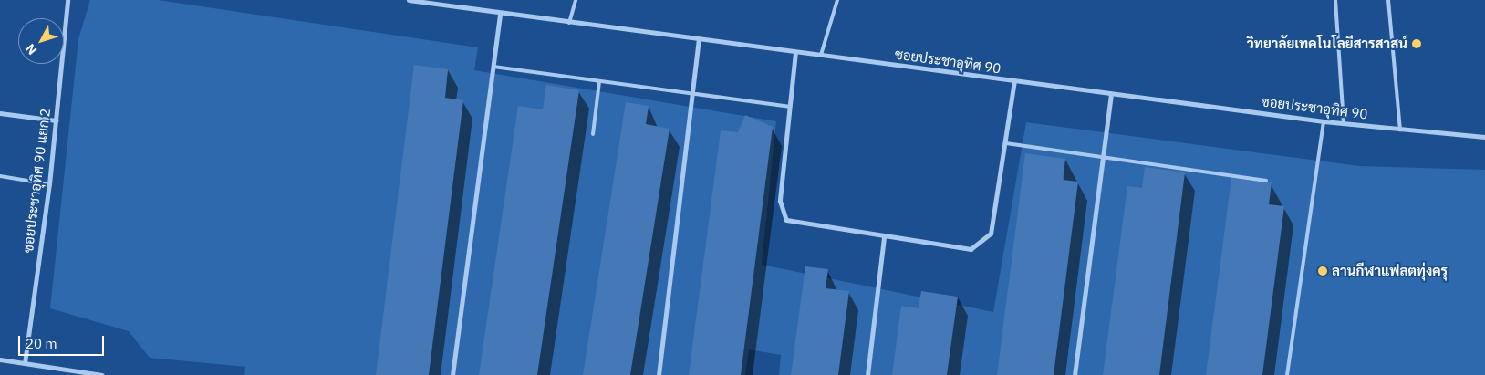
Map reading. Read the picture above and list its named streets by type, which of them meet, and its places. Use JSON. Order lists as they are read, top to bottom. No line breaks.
{"streets":{"street":["ซอยประชาอุทิศ 90","ซอยประชาอุทิศ 90 แยก 2"]},"places":["วิทยาลัยเทคโนโลยีสารสาสน์","ลานกีฬาแฟลตทุ่งครุ"],"scale_bar":"20 m","north":"bottom left"}
